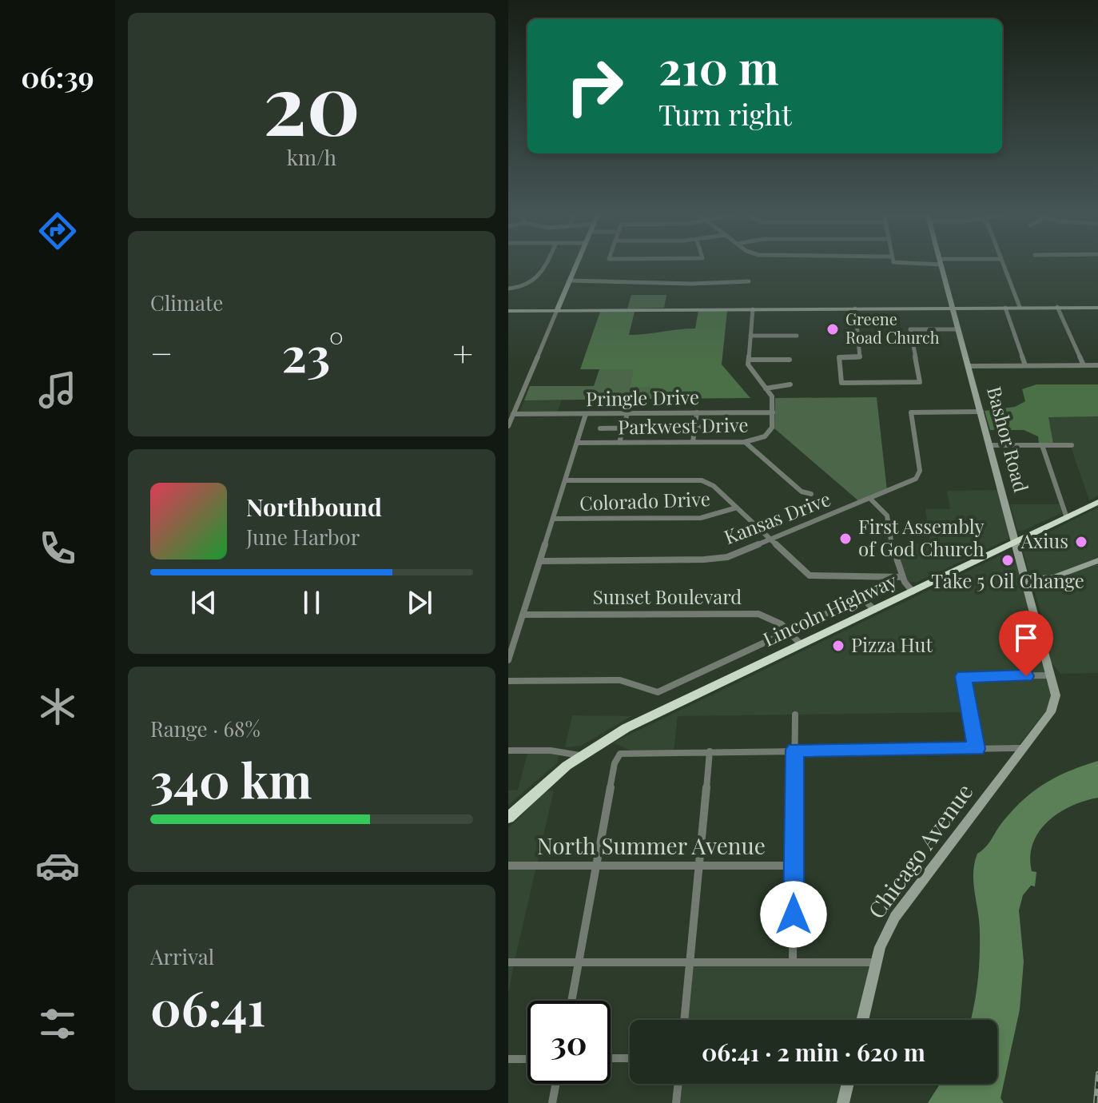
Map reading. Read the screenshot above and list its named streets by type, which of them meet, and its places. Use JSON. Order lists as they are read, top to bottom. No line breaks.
{"streets":{"highway":["Lincoln Highway"],"street":["Pringle Drive","Parkwest Drive","Bashor Road","Colorado Drive","Kansas Drive","Sunset Boulevard","North Summer Avenue","Chicago Avenue"]},"crossings":[["Pringle Drive","Parkwest Drive"],["Bashor Road","Kansas Drive"],["Bashor Road","Lincoln Highway"],["Bashor Road","Chicago Avenue"],["Sunset Boulevard","Lincoln Highway"]],"places":["Greene Road Church","First Assembly of God Church","Axius","Take 5 Oil Change","Pizza Hut"],"page":{"tabs":"06:39","tile":[["20","km/h"],"Climate",["Range · 68%","340 km"],["Arrival","06:41"]],"turn":["210 m","Turn right"],"heat":["−","23°","+"],"song":["Northbound","June Harbor"],"limit":"30","trip":"06:41 · 2 min · 620 m"}}
